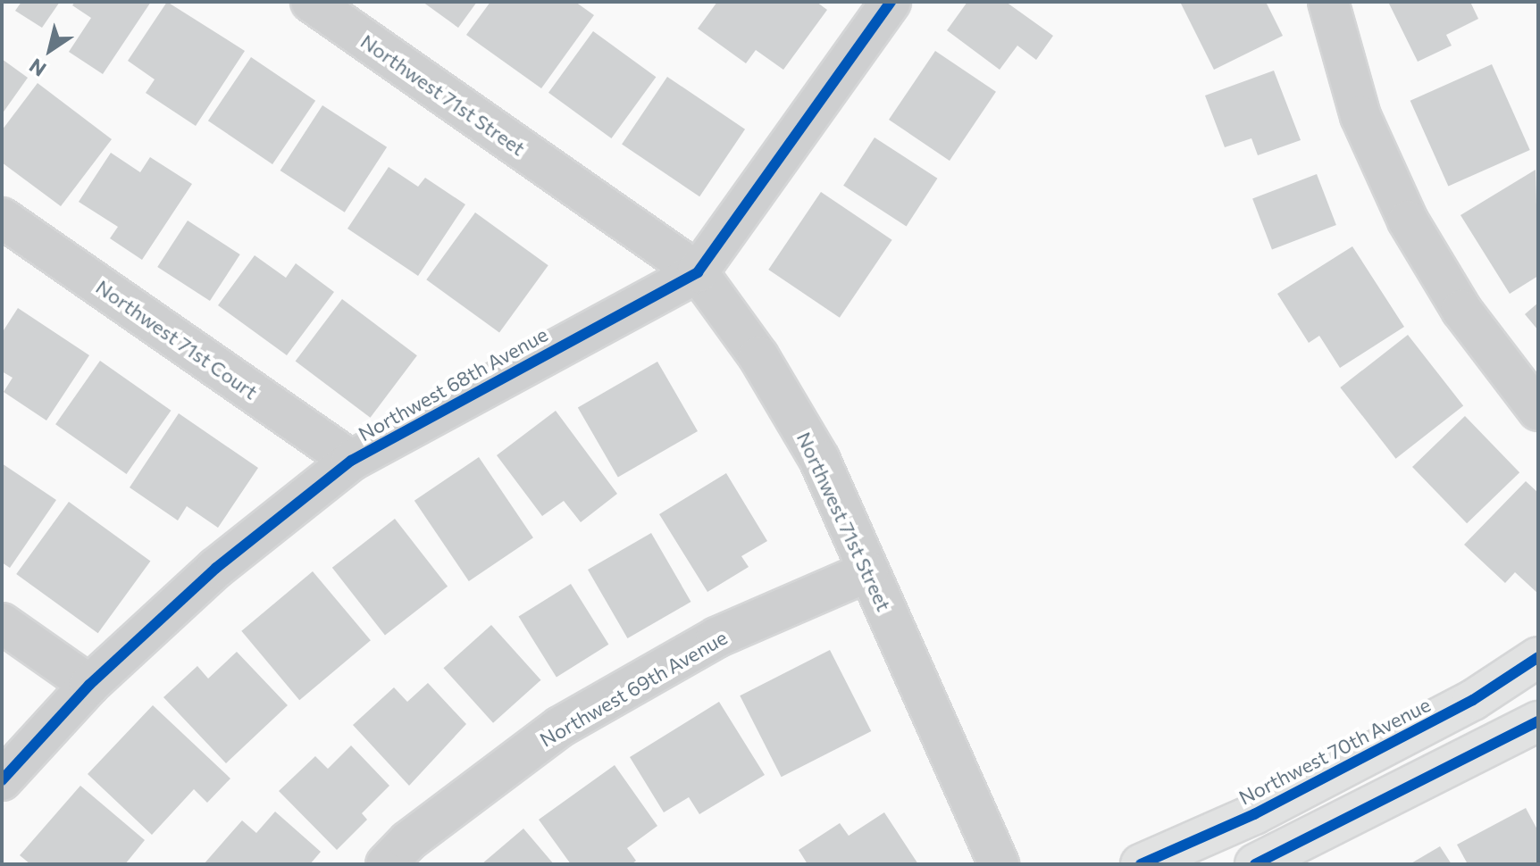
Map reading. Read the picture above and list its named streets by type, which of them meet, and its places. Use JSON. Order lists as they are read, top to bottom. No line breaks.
{"streets":{"street":["Northwest 71st Street","Northwest 71st Court","Northwest 68th Avenue","Northwest 69th Avenue","Northwest 70th Avenue"]},"crossings":[["Northwest 71st Street","Northwest 68th Avenue"],["Northwest 71st Street","Northwest 69th Avenue"],["Northwest 71st Court","Northwest 68th Avenue"]],"north":"bottom left"}
